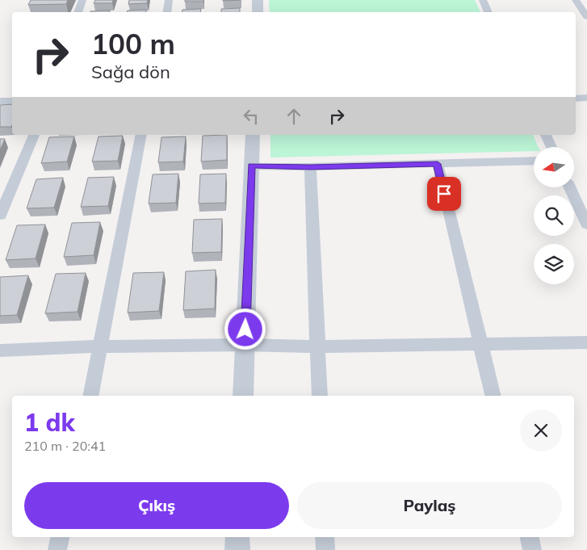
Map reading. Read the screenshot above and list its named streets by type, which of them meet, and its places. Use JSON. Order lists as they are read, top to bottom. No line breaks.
{"north":"left","page":{"turn":["100 m","Sağa dön"],"heading":["1 dk","210 m · 20:41"],"buttons":["Çıkış","Paylaş"]}}
